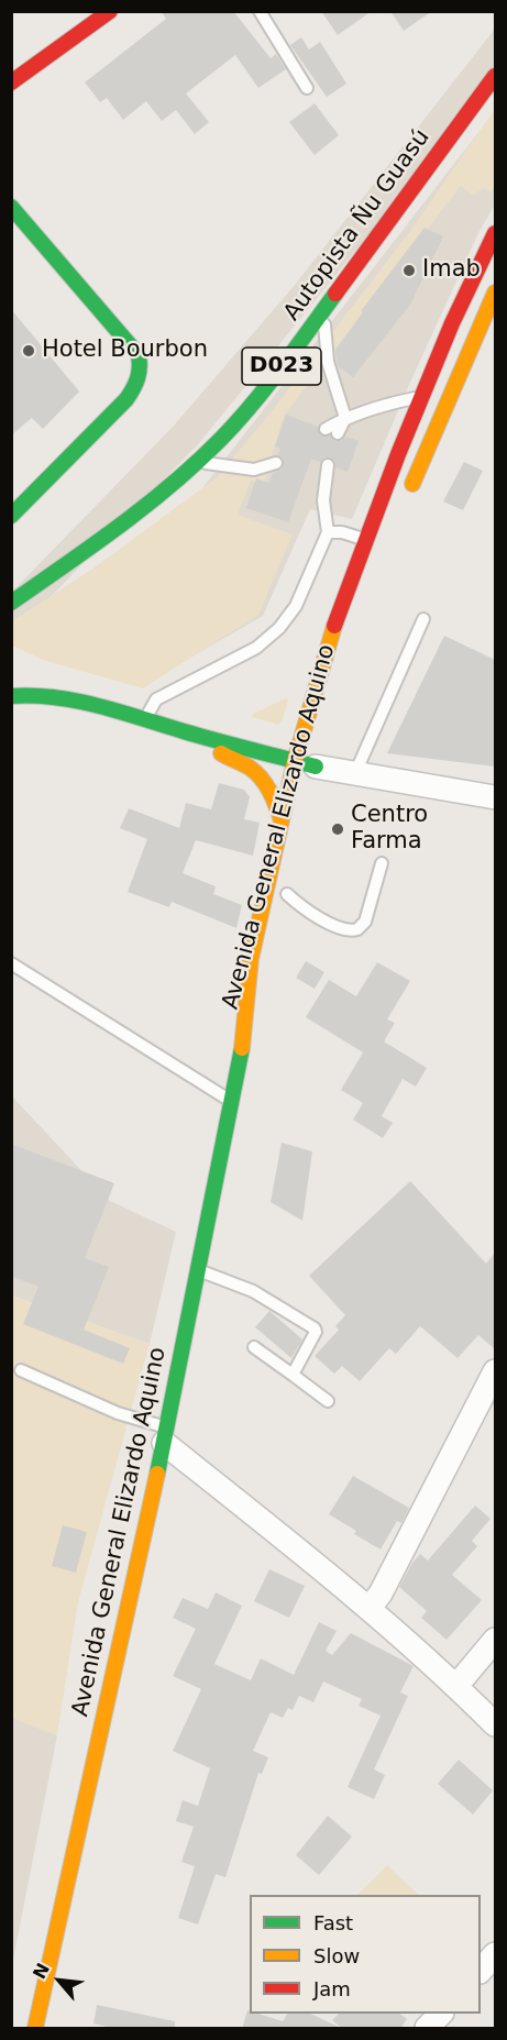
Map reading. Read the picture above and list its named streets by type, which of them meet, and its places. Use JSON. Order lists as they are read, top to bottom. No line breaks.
{"streets":{"main road":["Autopista Ñu Guasú","D023","Avenida General Elizardo Aquino"]},"places":["Imab","Hotel Bourbon","Centro Farma"],"legend":["Fast","Slow","Jam"],"north":"top left"}
